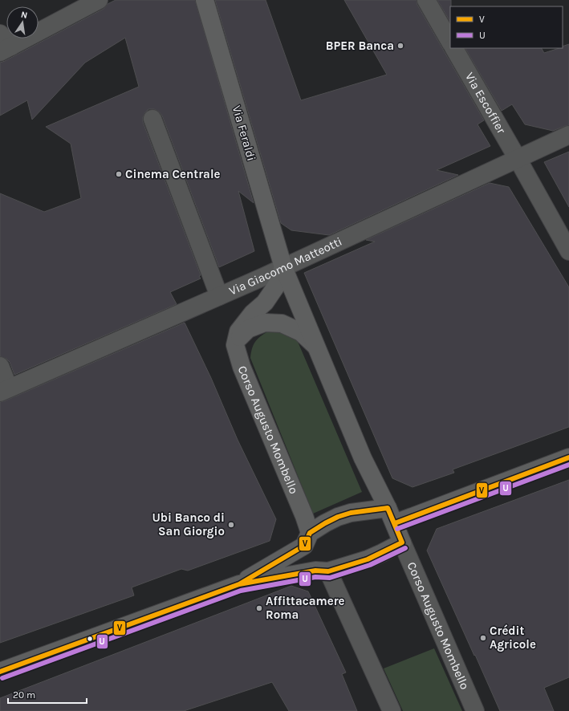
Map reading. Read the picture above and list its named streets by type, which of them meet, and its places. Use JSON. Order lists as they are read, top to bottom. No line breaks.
{"streets":{"main road":["Via Feraldi","Corso Augusto Mombello"],"street":["Via Escoffier","Via Giacomo Matteotti"]},"crossings":[["Via Escoffier","Via Giacomo Matteotti"],["Via Feraldi","Via Giacomo Matteotti"],["Via Feraldi","Corso Augusto Mombello"],["Via Giacomo Matteotti","Corso Augusto Mombello"]],"places":["BPER Banca","Cinema Centrale","Ubi Banco di San Giorgio","Affittacamere Roma","Crédit Agricole"],"lines":["transit line V","transit line U"],"legend":["V","U"],"scale_bar":"20 m","north":"top"}
